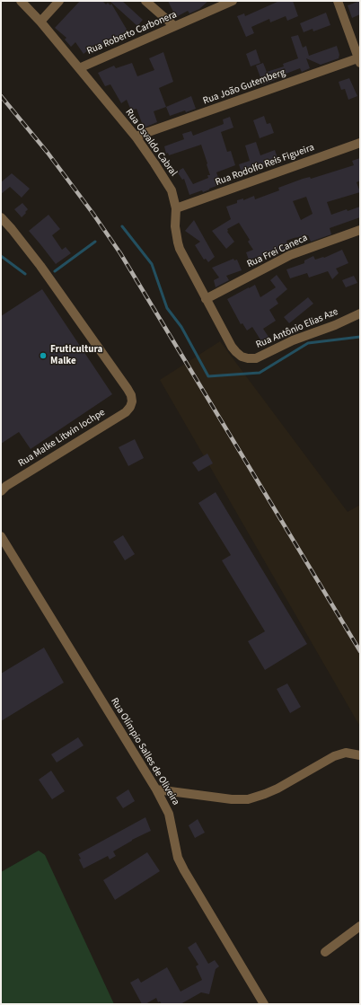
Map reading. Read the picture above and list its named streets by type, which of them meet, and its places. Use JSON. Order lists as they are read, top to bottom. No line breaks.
{"streets":{"street":["Rua Roberto Carbonera","Rua João Gutemberg","Rua Osvaldo Cabral","Rua Rodolfo Reis Figueira","Rua Frei Caneca","Rua Antônio Elias Aze","Rua Malke Litwin Iochpe","Rua Olímpio Salles de Oliveira"]},"crossings":[["Rua Roberto Carbonera","Rua Osvaldo Cabral"],["Rua João Gutemberg","Rua Osvaldo Cabral"],["Rua Osvaldo Cabral","Rua Rodolfo Reis Figueira"],["Rua Osvaldo Cabral","Rua Frei Caneca"],["Rua Osvaldo Cabral","Rua Antônio Elias Aze"]],"places":["Fruticultura Malke"]}
